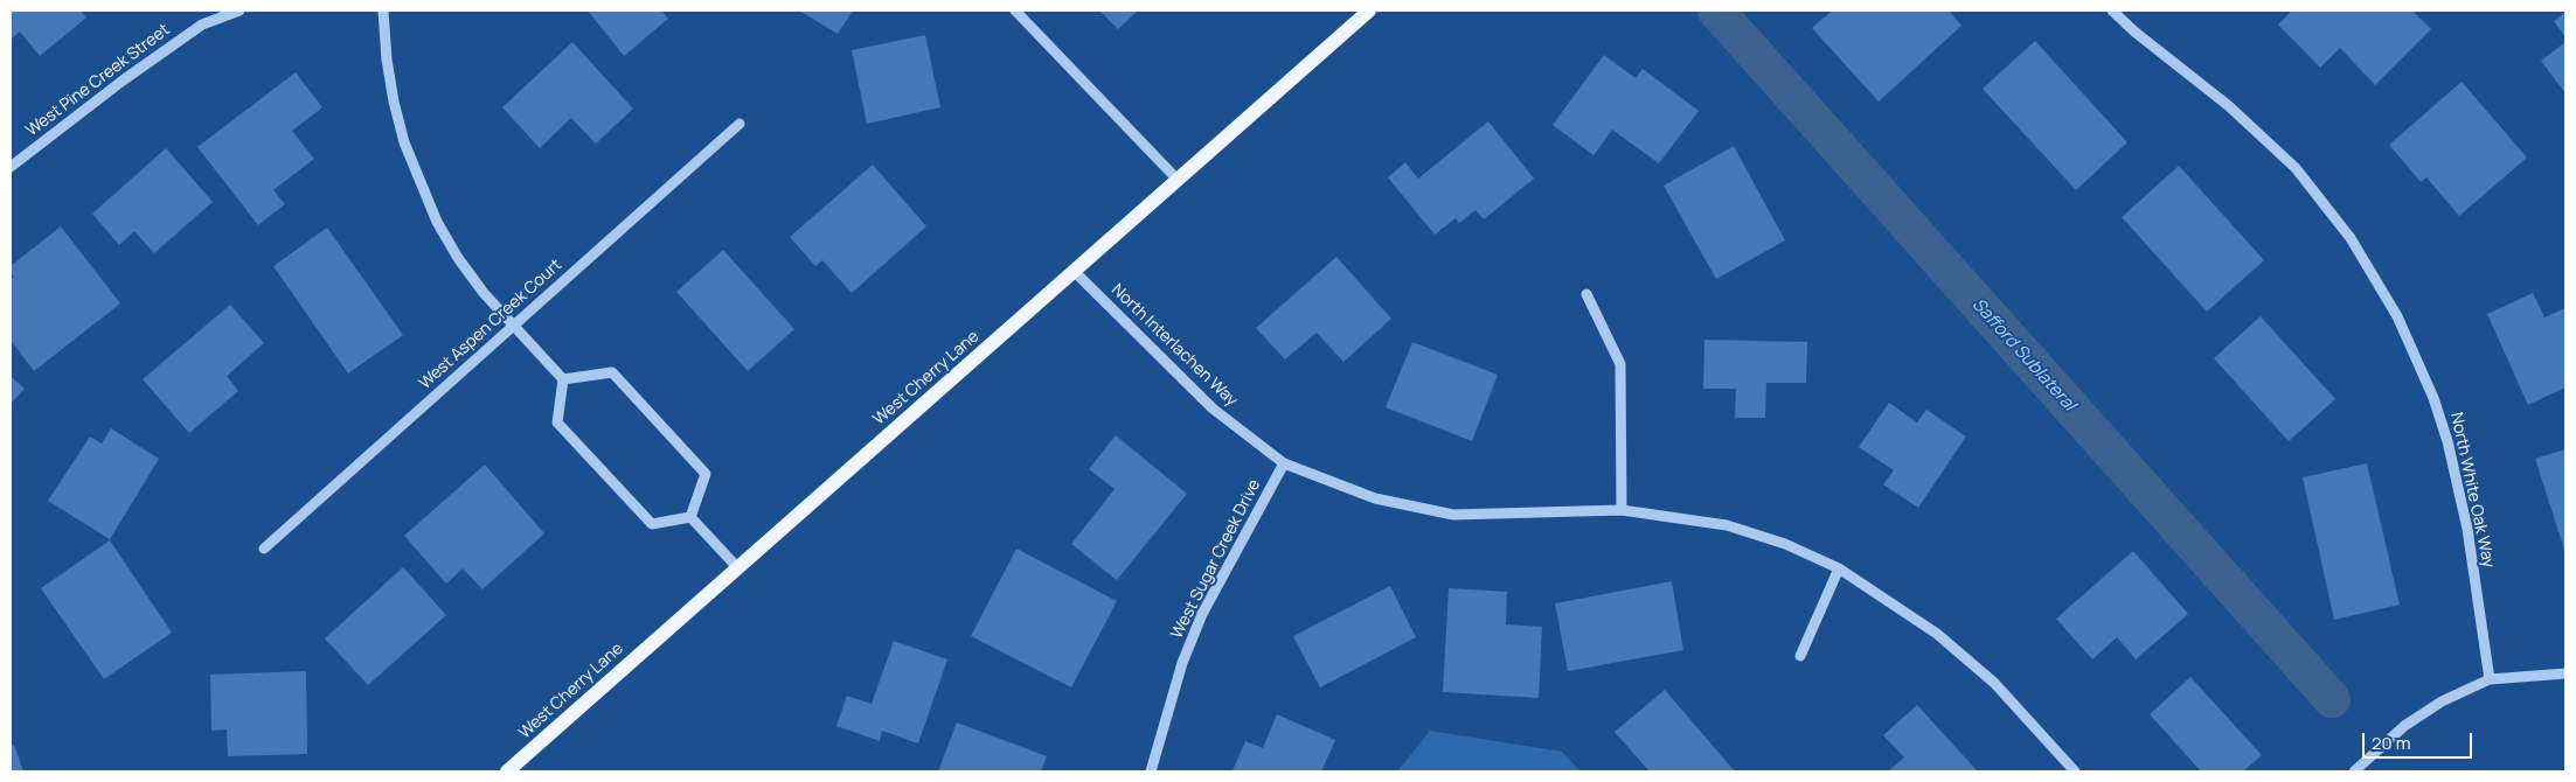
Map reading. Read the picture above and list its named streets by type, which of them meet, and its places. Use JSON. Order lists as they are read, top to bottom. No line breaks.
{"streets":{"main road":["West Cherry Lane"],"street":["West Pine Creek Street","West Aspen Creek Court","North Interlachen Way","North White Oak Way","West Sugar Creek Drive"]},"crossings":[["North Interlachen Way","West Cherry Lane"],["North Interlachen Way","West Sugar Creek Drive"]],"water":["Safford Sublateral"],"scale_bar":"20 m"}
